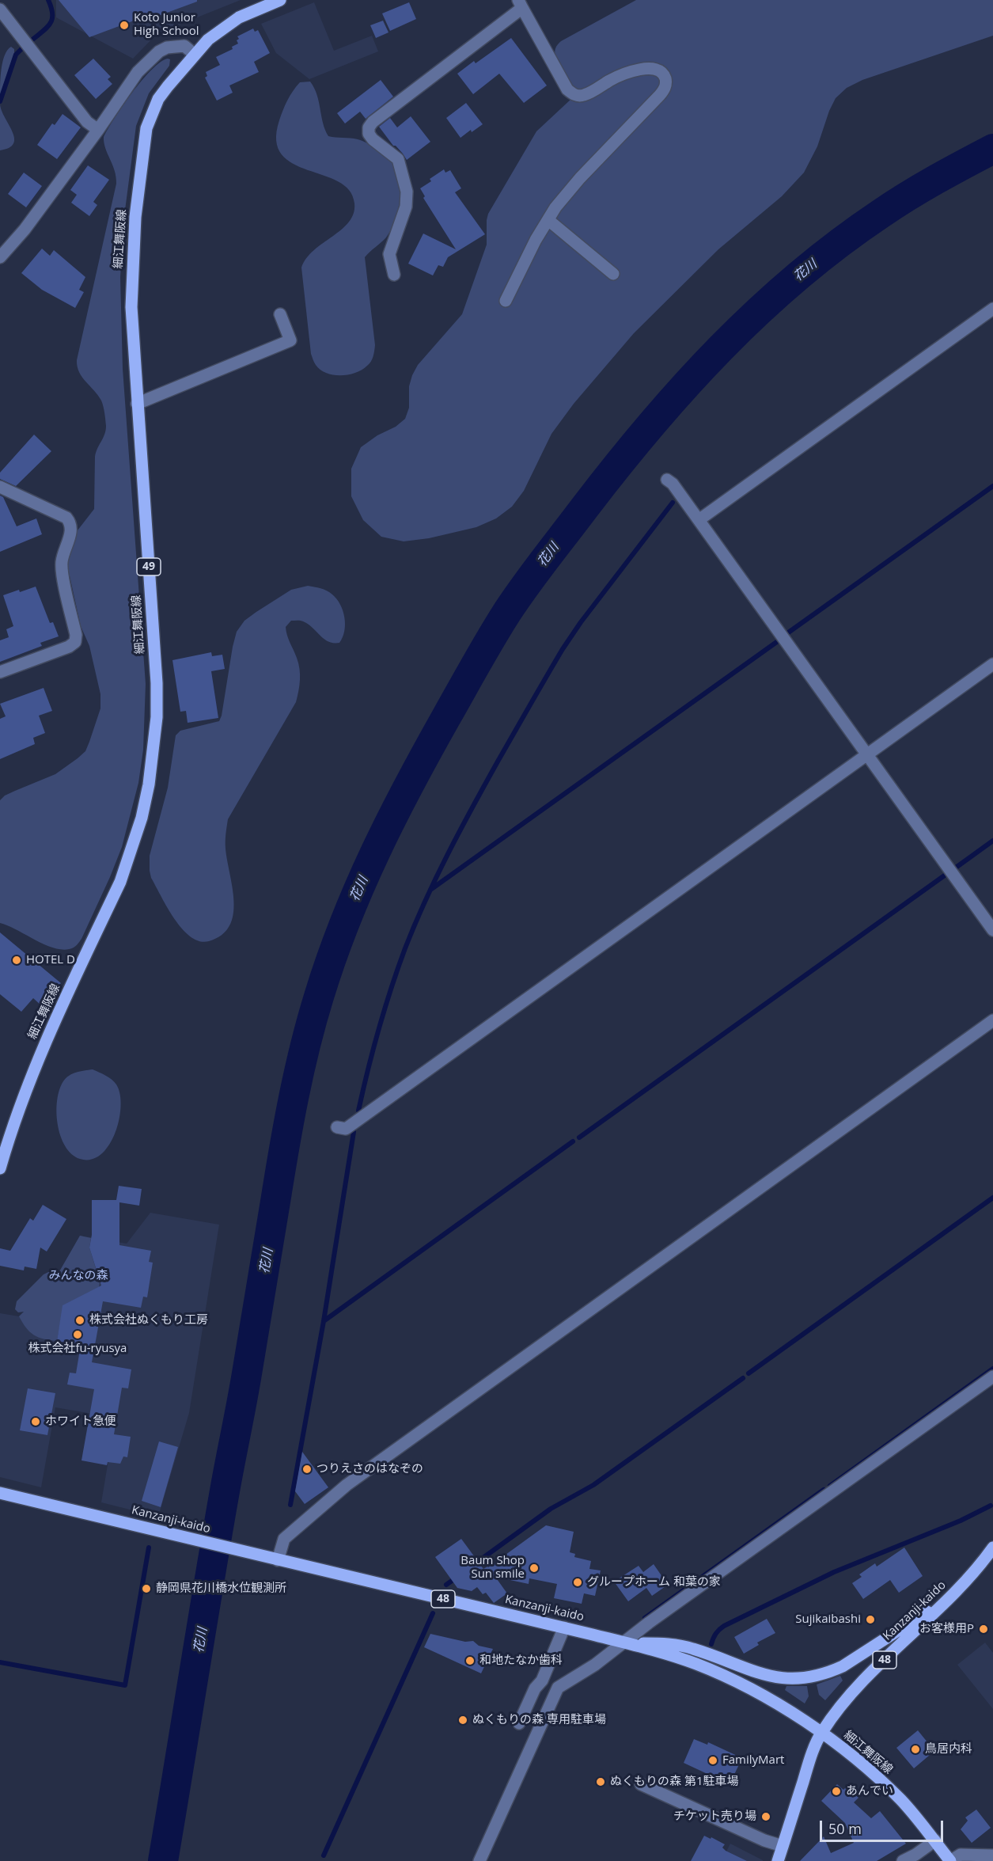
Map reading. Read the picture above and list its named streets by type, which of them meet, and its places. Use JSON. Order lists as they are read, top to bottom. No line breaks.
{"streets":{"main road":["細江舞阪線","49","Kanzanji-kaido","48"]},"crossings":[["細江舞阪線","Kanzanji-kaido"],["Kanzanji-kaido","48"]],"water":["花川"],"parks":["みんなの森"],"places":["Koto Junior High School","HOTEL D","株式会社ぬくもり工房","株式会社fu-ryusya","ホワイト急便","つりえさのはなぞの","Baum Shop Sun smile","グループホーム 和葉の家","静岡県花川橋水位観測所","Sujikaibashi","お客様用P","和地たなか歯科","ぬくもりの森 専用駐車場","鳥居内科","FamilyMart","ぬくもりの森 第1駐車場","あんでい","チケット売り場"],"scale_bar":"50 m"}
